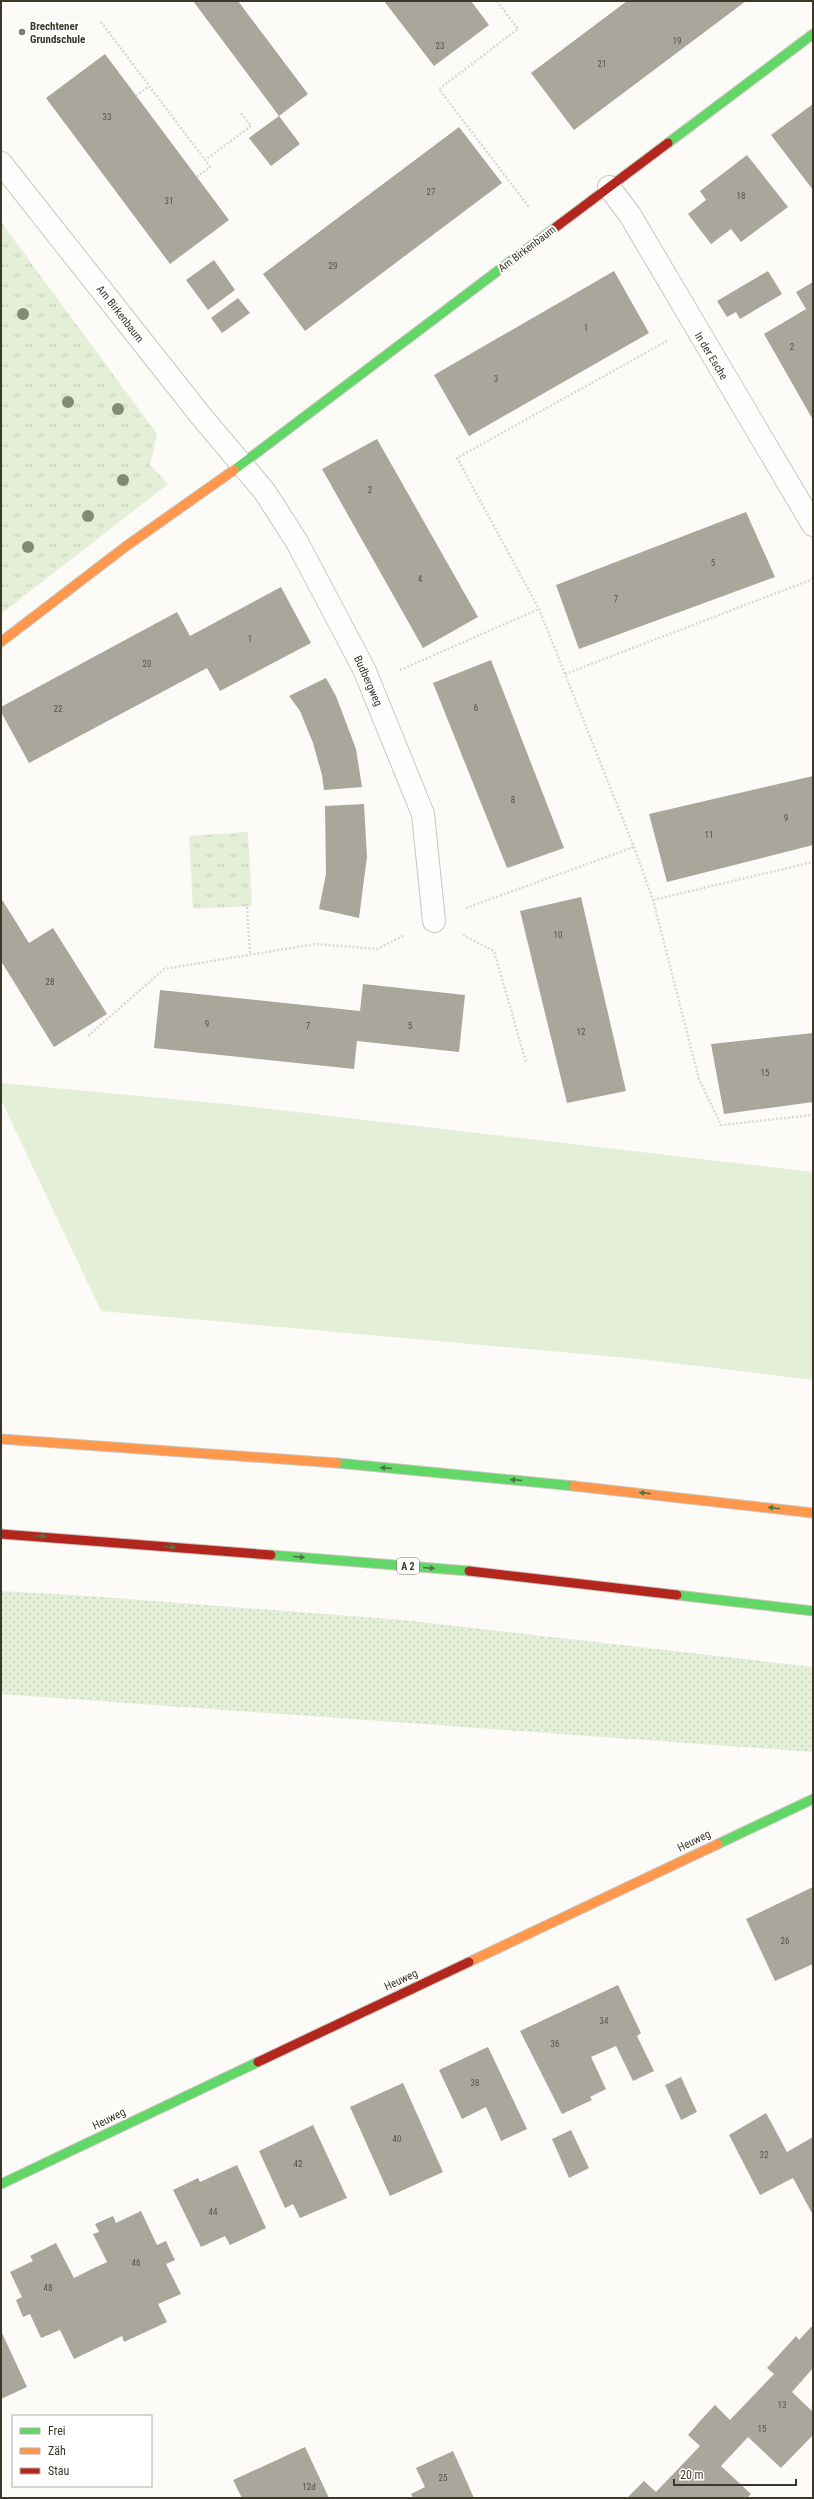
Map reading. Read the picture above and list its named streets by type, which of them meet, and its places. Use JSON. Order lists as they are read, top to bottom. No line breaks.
{"streets":{"main road":["Am Birkenbaum","A 2","Heuweg"],"street":["In der Esche","Budbergweg"]},"crossings":[["Am Birkenbaum","In der Esche"],["Am Birkenbaum","Budbergweg"]],"places":["Brechtener Grundschule"],"house_numbers":["19","23","21","33","27","18","31","29","1","2","3","2","5","4","7","1","20","6","22","8","9","11","10","28","9","7","5","12","15","26","34","36","38","40","32","42","44","46","48","13","15","25","12d"],"legend":["Frei","Zäh","Stau"],"scale_bar":"20 m"}
